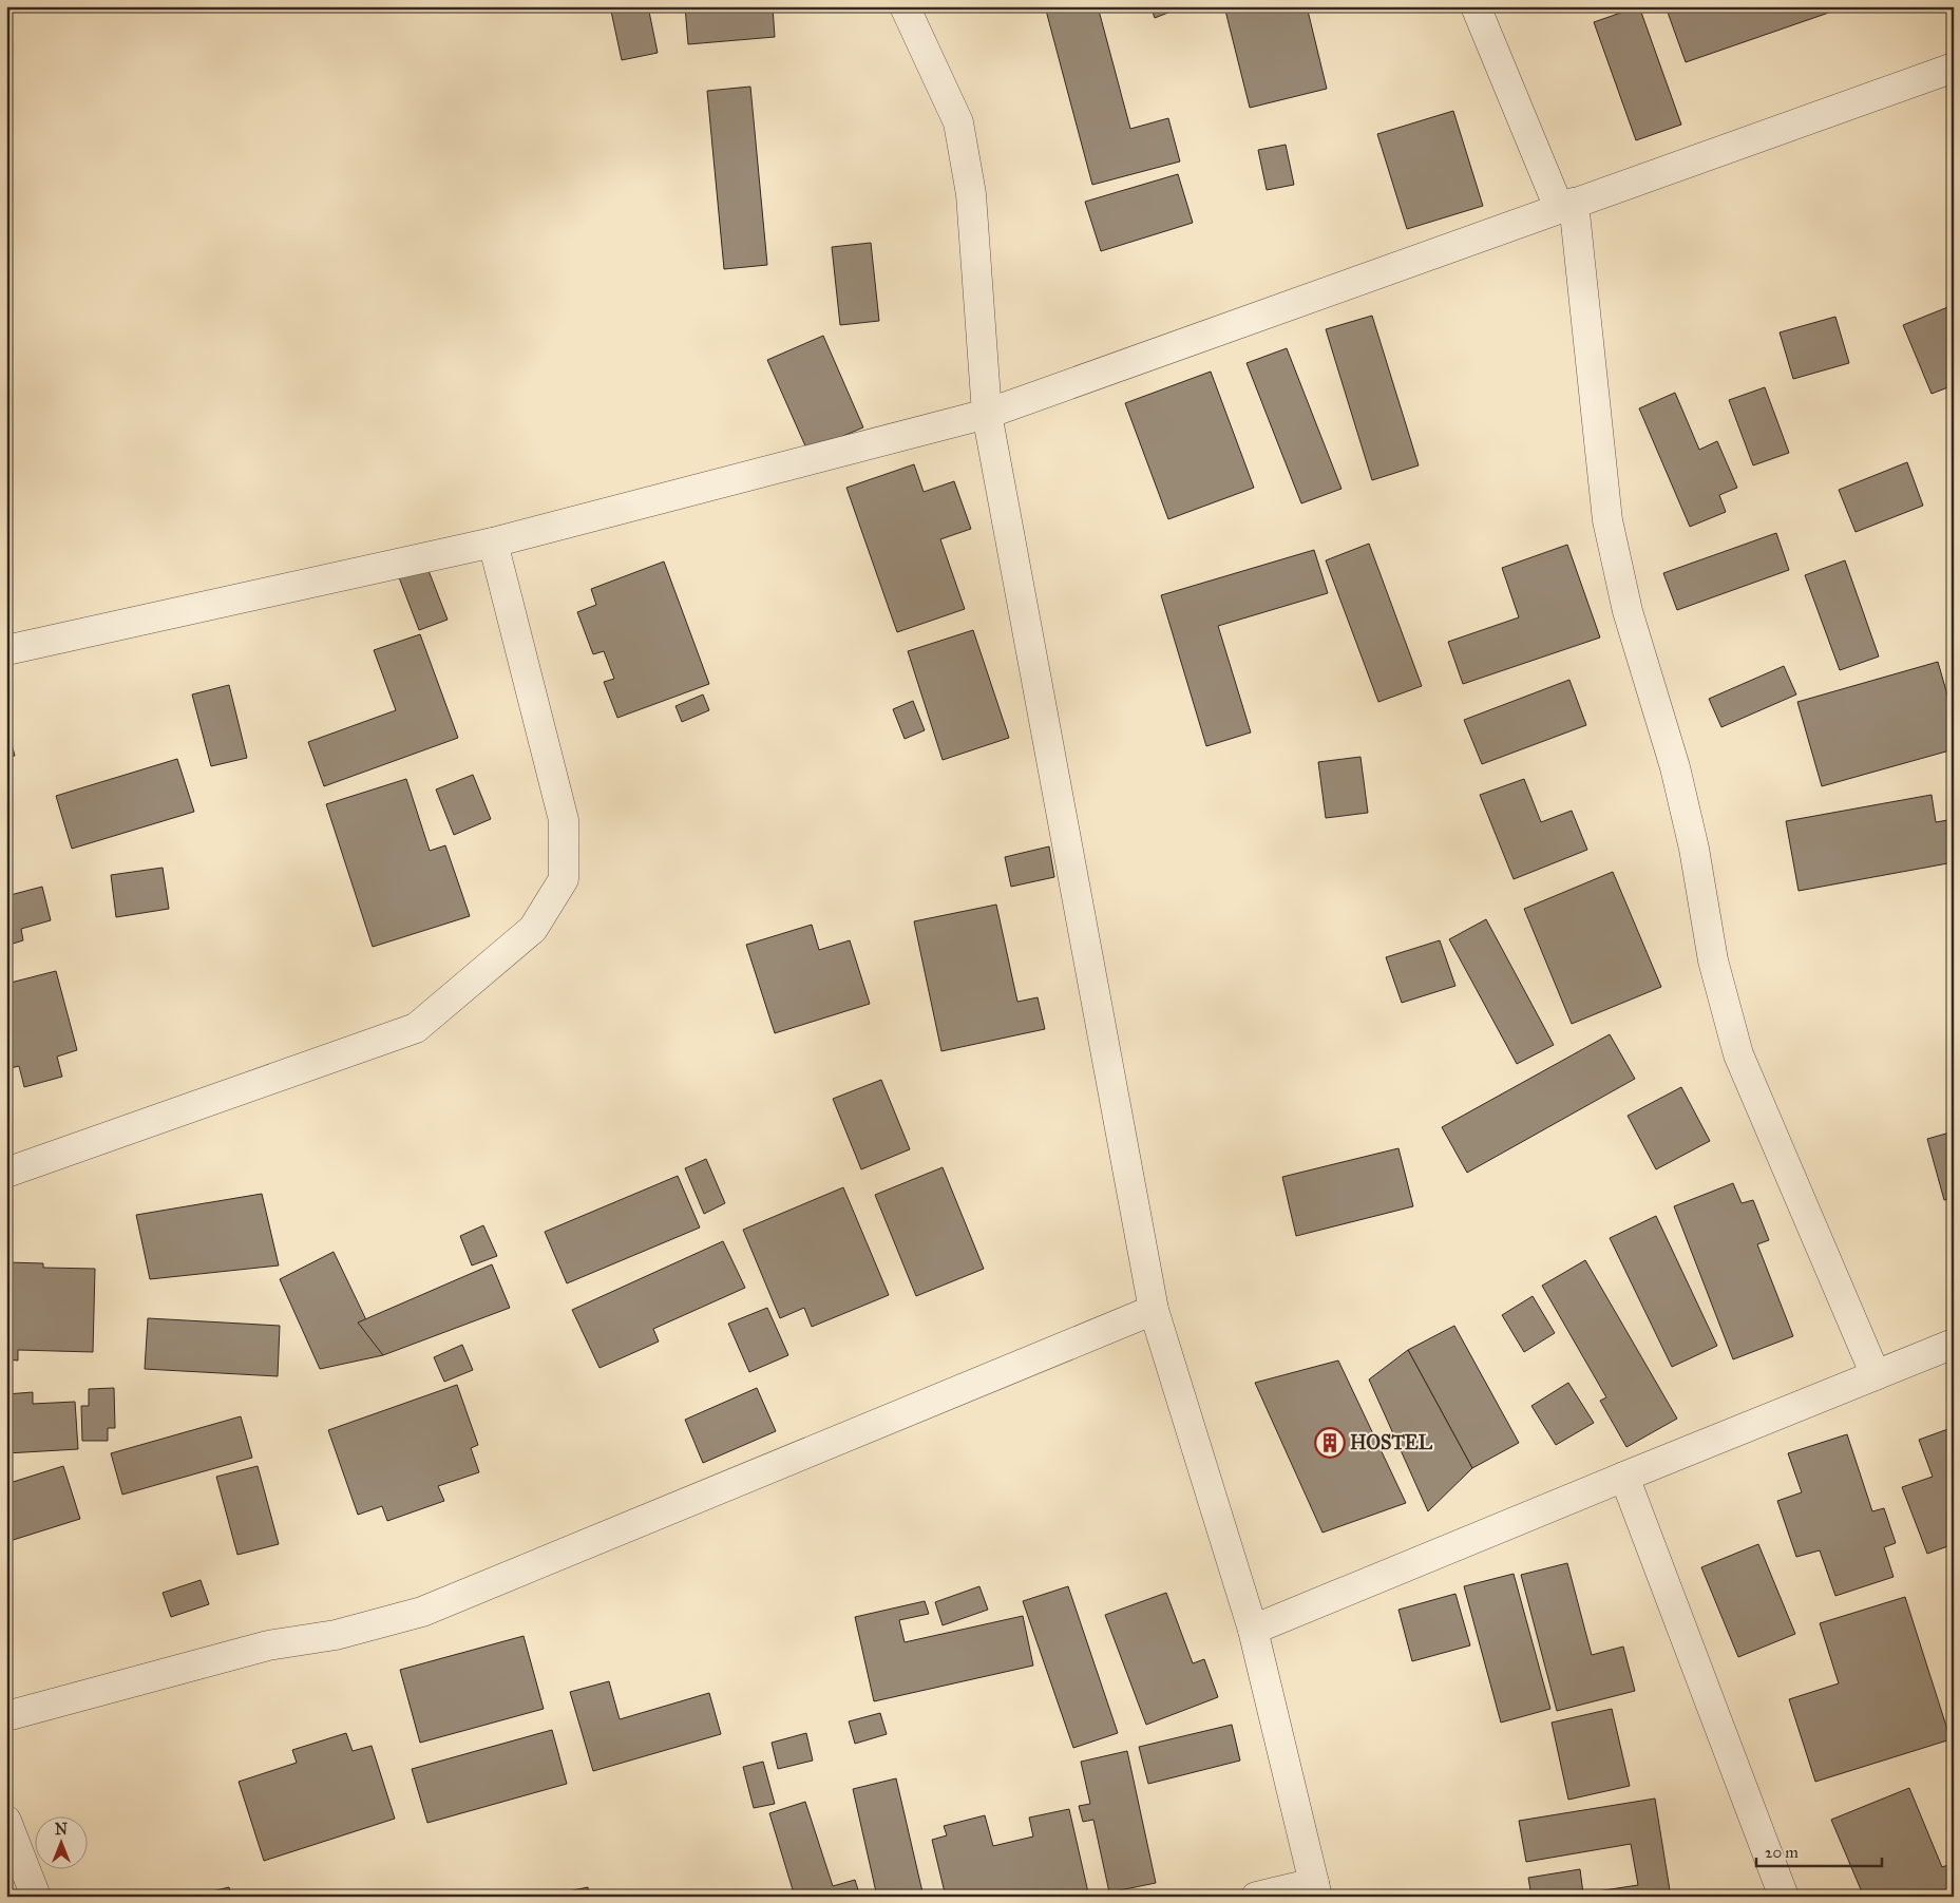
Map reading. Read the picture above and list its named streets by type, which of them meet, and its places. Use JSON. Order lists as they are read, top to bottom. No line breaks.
{"places":{"building":["HOSTEL"]},"scale_bar":"20 m","north":"top"}
